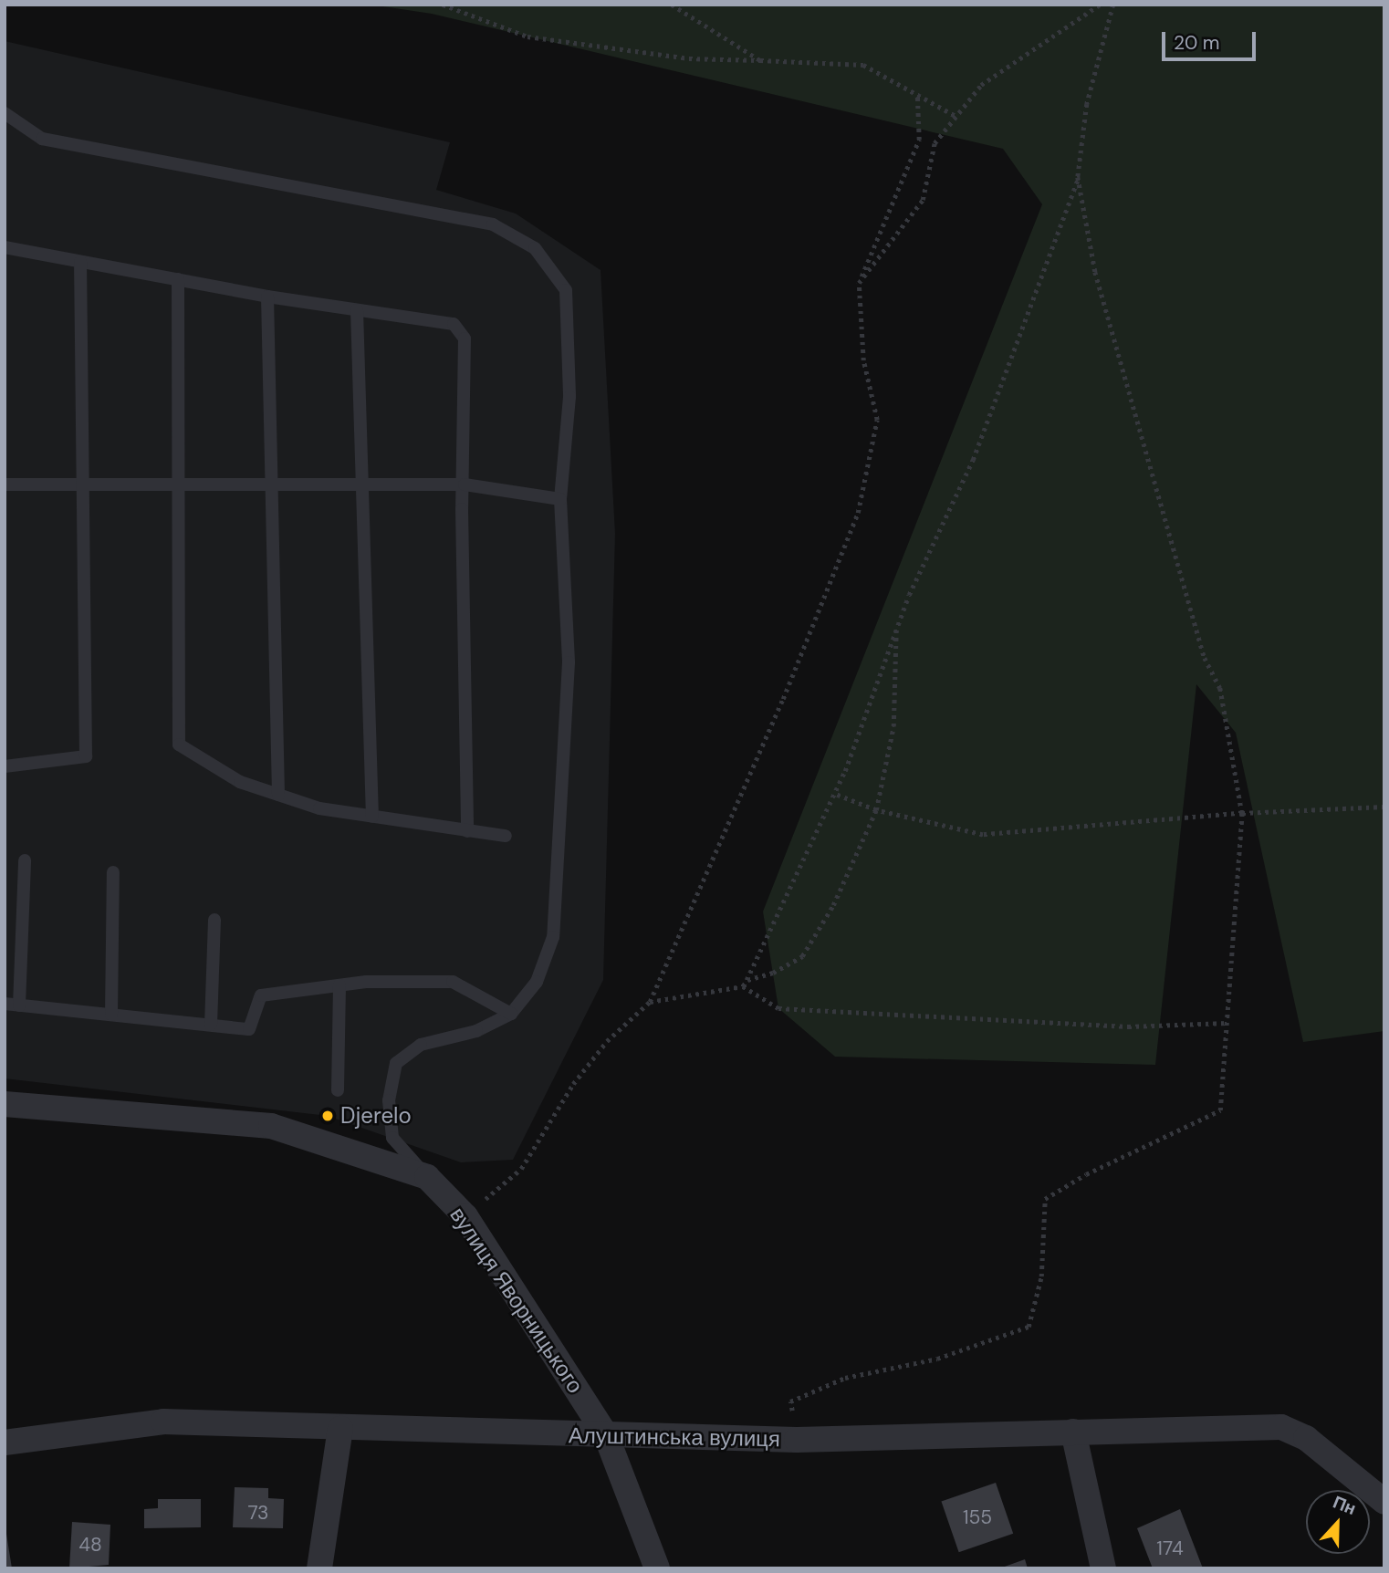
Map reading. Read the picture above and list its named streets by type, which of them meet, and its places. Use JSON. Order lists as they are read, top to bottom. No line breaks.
{"streets":{"street":["вулиця Яворницького","Алуштинська вулиця"]},"crossings":[["вулиця Яворницького","Алуштинська вулиця"]],"places":["Djerelo"],"house_numbers":["73","155","48","174"],"scale_bar":"20 m","north":"top"}
